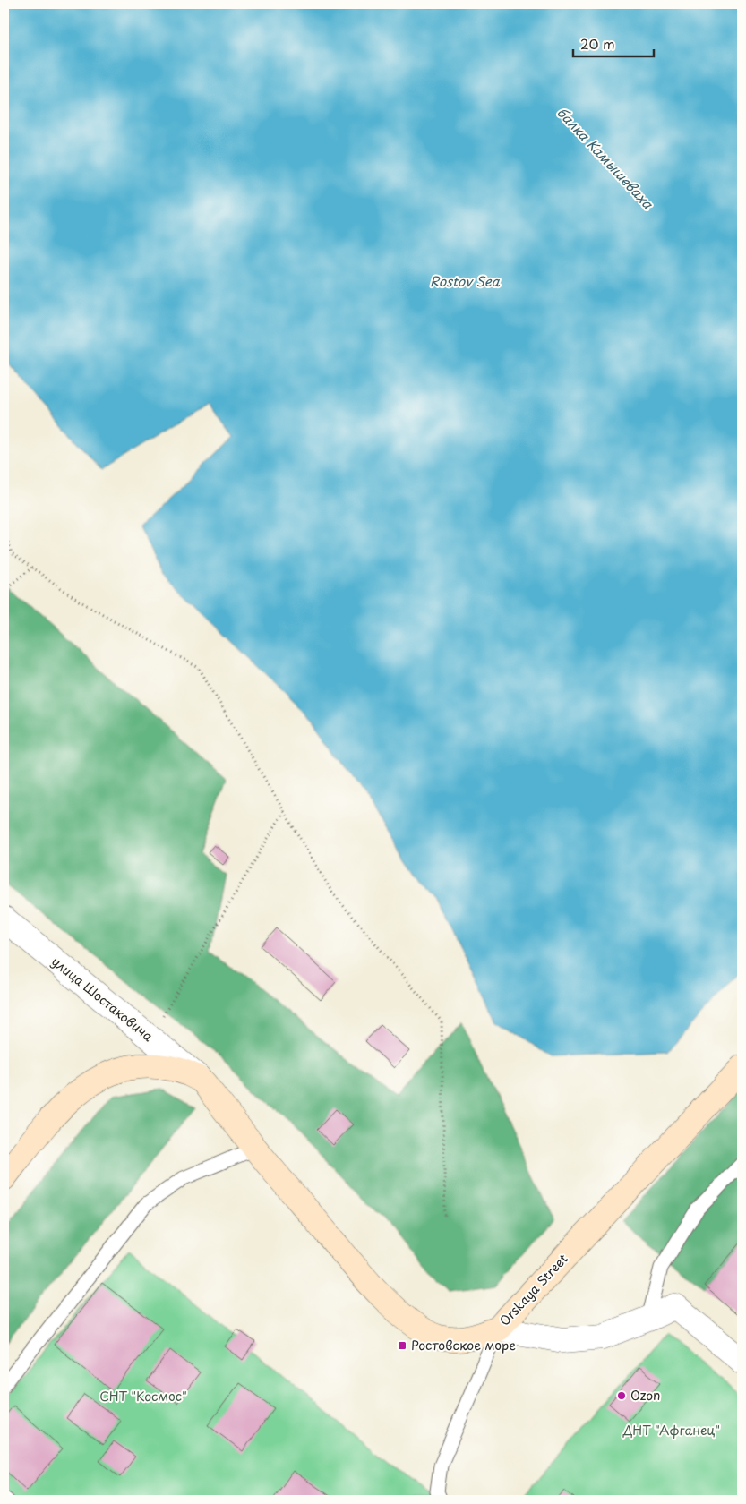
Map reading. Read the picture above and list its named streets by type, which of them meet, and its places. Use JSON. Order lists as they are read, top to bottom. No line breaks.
{"streets":{"main road":["Orskaya Street"],"street":["улица Шостаковича"]},"crossings":[["улица Шостаковича","Orskaya Street"]],"water":["балка Камышеваха","Rostov Sea"],"parks":["СНТ \"Космос\"","ДНТ \"Афганец\""],"places":{"transit":["Ростовское море"],"other":["Ozon"]},"scale_bar":"20 m"}
